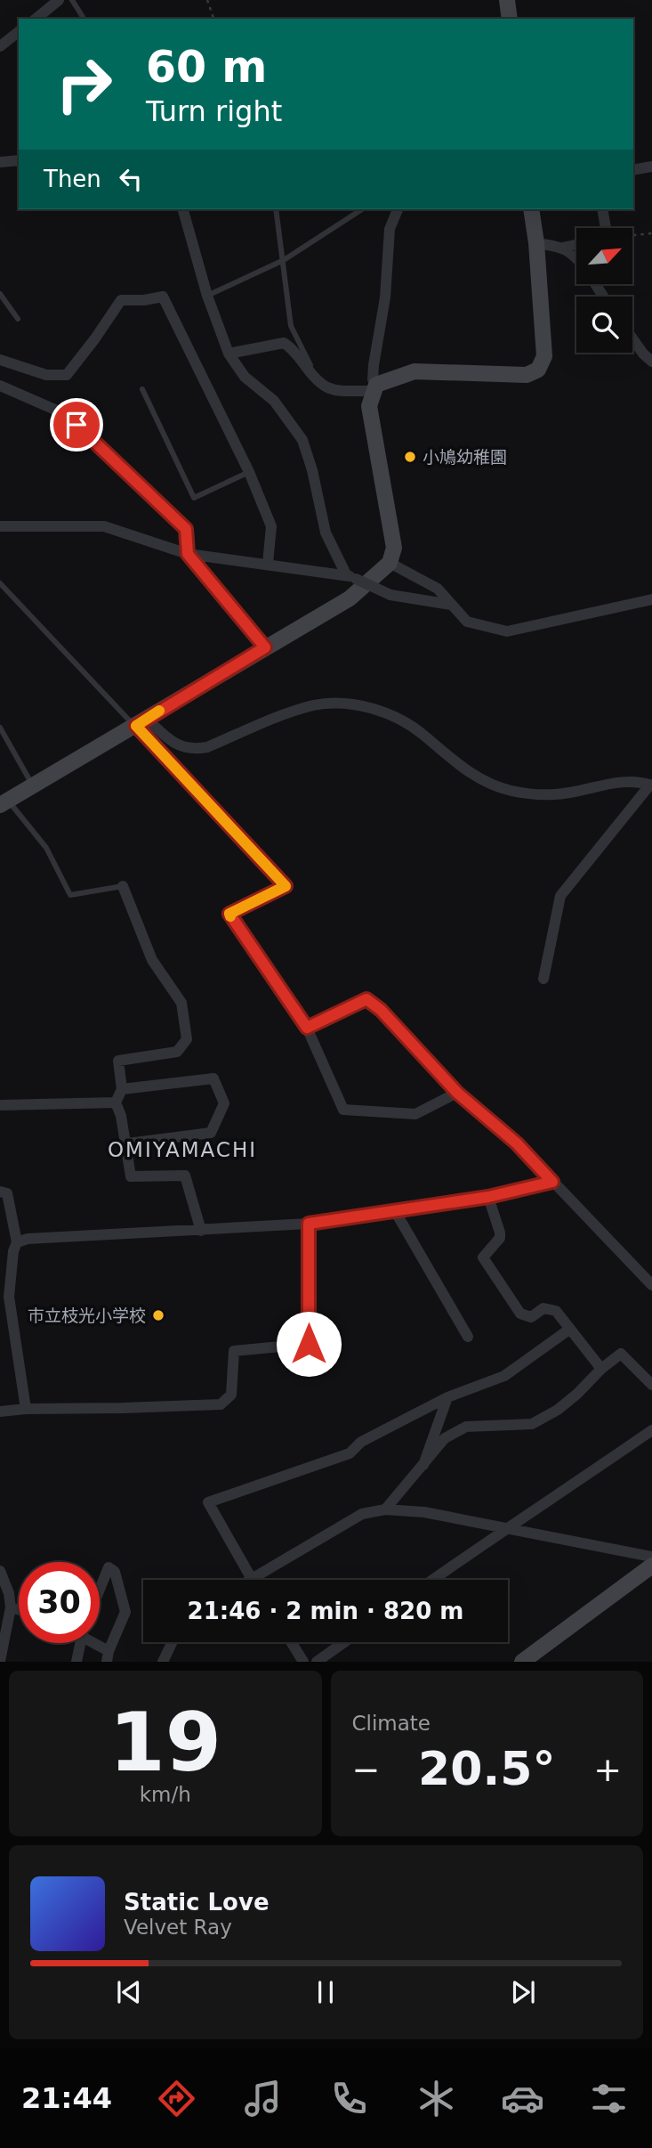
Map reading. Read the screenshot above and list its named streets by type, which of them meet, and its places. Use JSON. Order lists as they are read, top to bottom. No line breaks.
{"districts":["OMIYAMACHI"],"places":["小鳩幼稚園","市立枝光小学校"],"north":"top right","page":{"turn":["60 m","Turn right"],"then":"Then","limit":"30","trip":"21:46 · 2 min · 820 m","tile":[["19","km/h"],"Climate"],"heat":["−","20.5°","+"],"song":["Static Love","Velvet Ray"],"tabs":"21:44"}}
